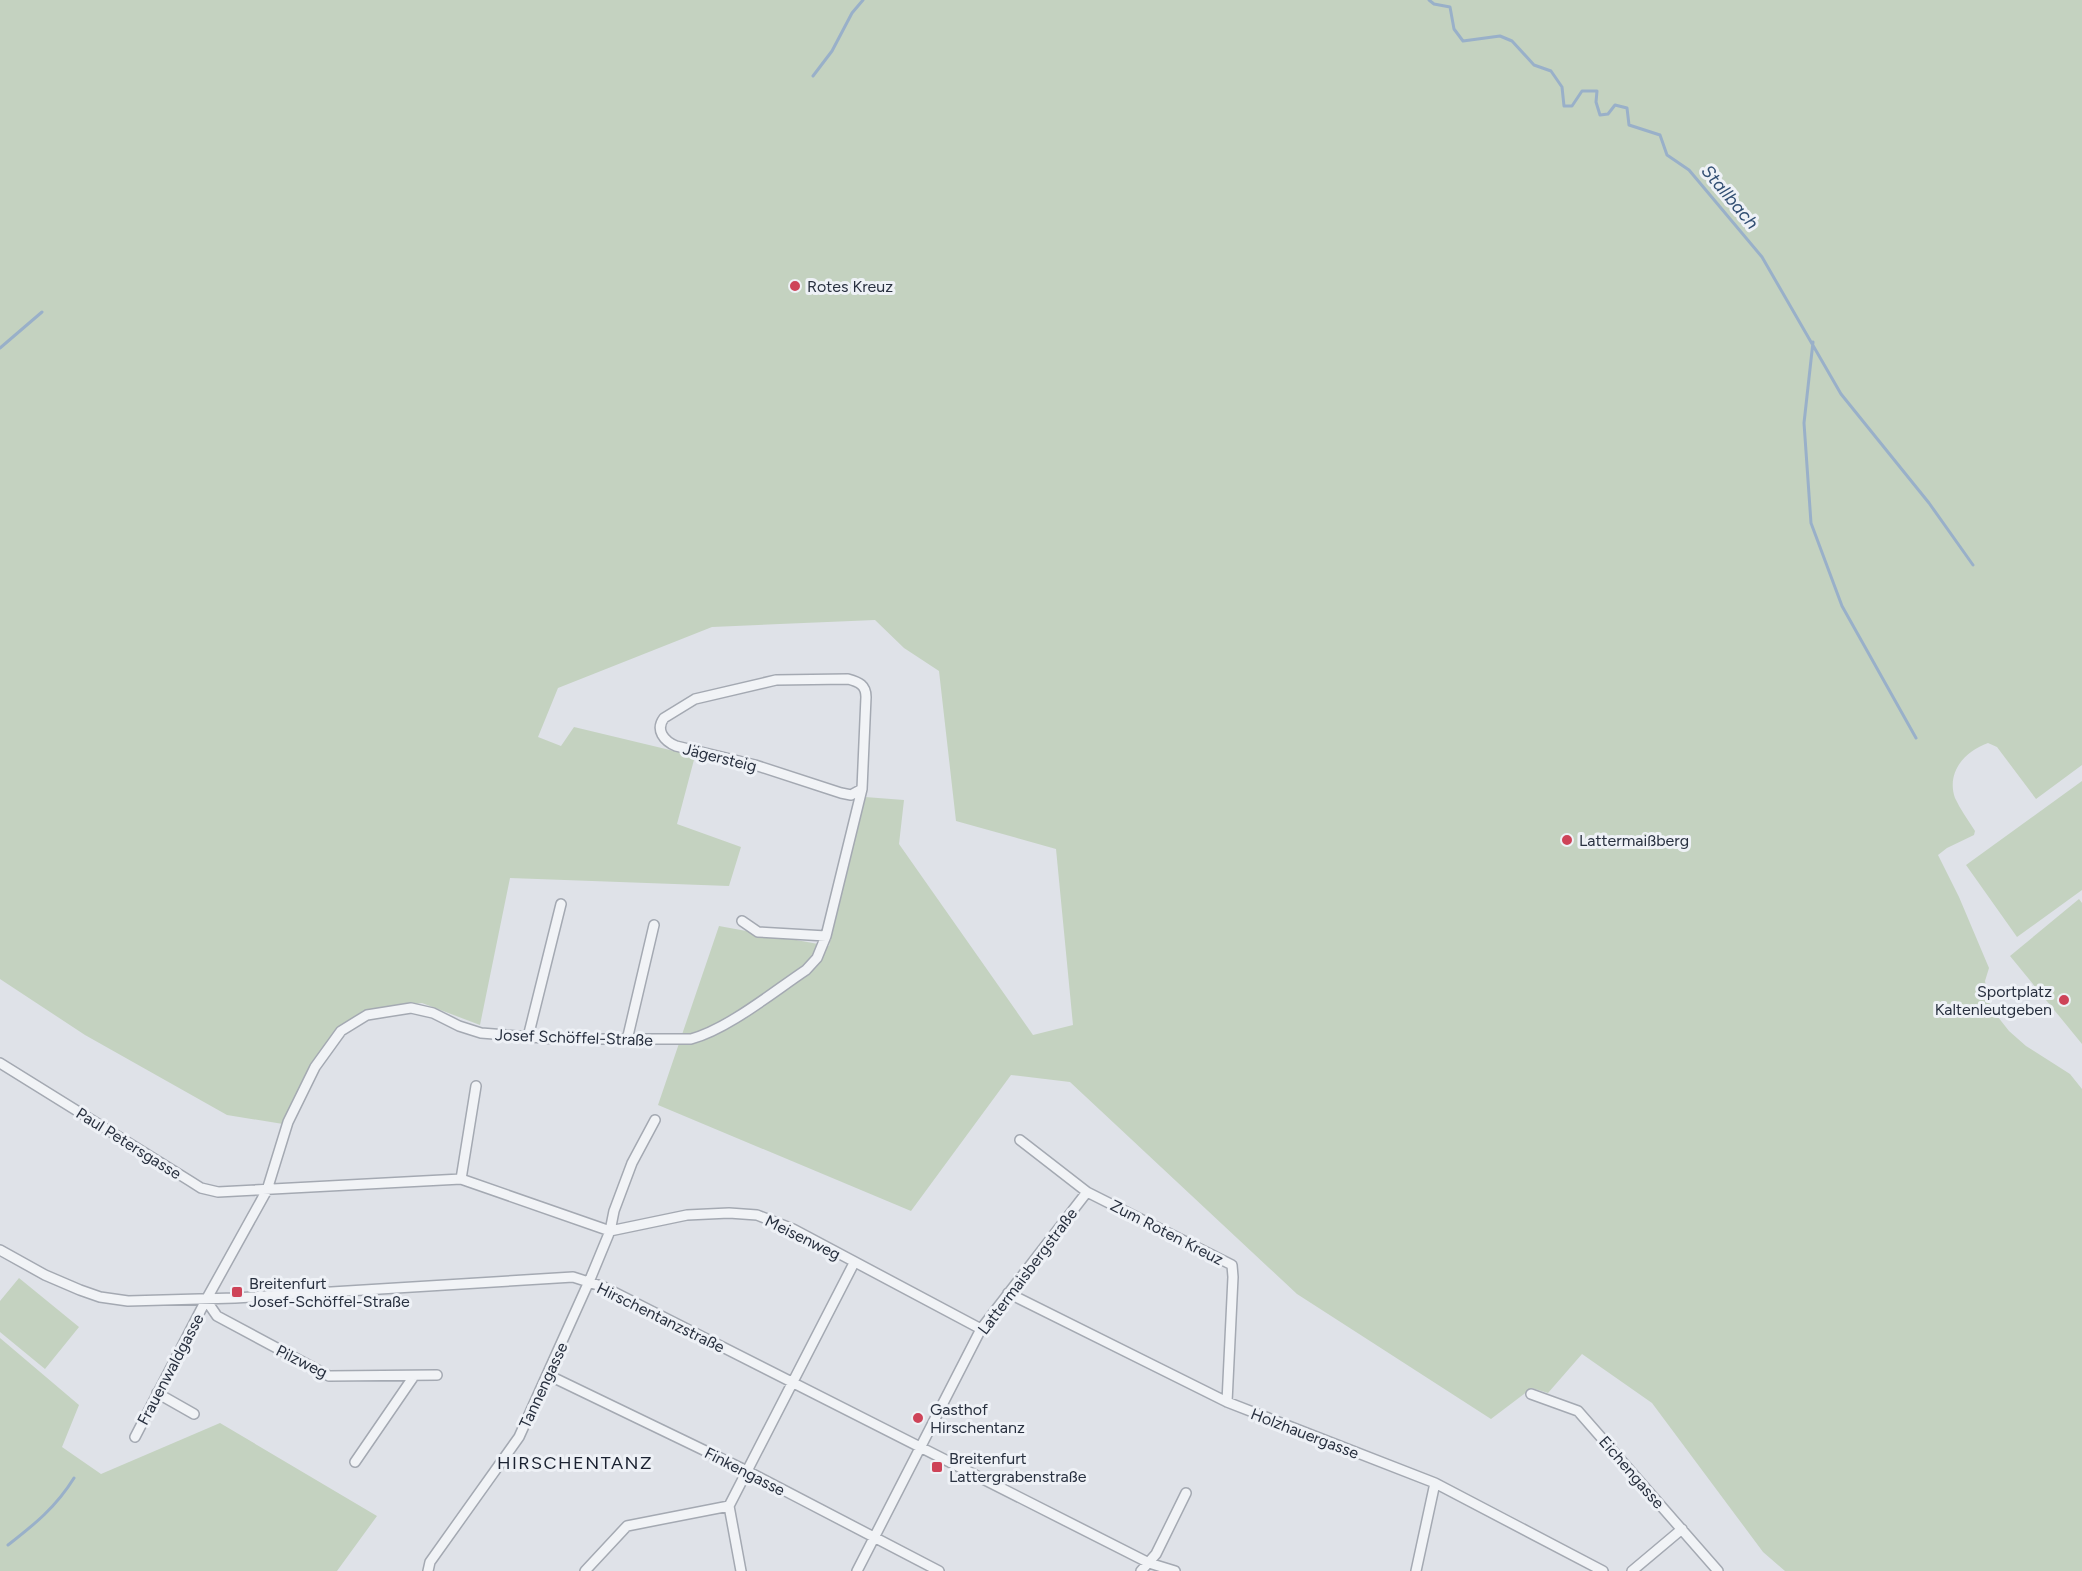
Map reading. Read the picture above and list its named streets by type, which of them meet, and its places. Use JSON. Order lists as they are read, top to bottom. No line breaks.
{"streets":{"street":["Jägersteig","Josef Schöffel-Straße","Paul Petersgasse","Zum Roten Kreuz","Meisenweg","Lattermaisbergstraße","Hirschentanzstraße","Pilzweg","Frauenwaldgasse","Tannengasse","Holzhauergasse","Finkengasse","Eichengasse"]},"crossings":[["Jägersteig","Josef Schöffel-Straße"],["Josef Schöffel-Straße","Paul Petersgasse"],["Josef Schöffel-Straße","Hirschentanzstraße"],["Josef Schöffel-Straße","Pilzweg"],["Josef Schöffel-Straße","Frauenwaldgasse"],["Zum Roten Kreuz","Lattermaisbergstraße"],["Zum Roten Kreuz","Holzhauergasse"],["Meisenweg","Lattermaisbergstraße"],["Lattermaisbergstraße","Hirschentanzstraße"],["Lattermaisbergstraße","Holzhauergasse"],["Lattermaisbergstraße","Finkengasse"],["Hirschentanzstraße","Pilzweg"],["Hirschentanzstraße","Frauenwaldgasse"],["Hirschentanzstraße","Tannengasse"],["Pilzweg","Frauenwaldgasse"],["Tannengasse","Finkengasse"]],"districts":["HIRSCHENTANZ"],"water":["Stallbach"],"places":{"other":["Rotes Kreuz","Lattermaißberg","Sportplatz Kaltenleutgeben","Gasthof Hirschentanz"],"transit":["Breitenfurt Josef-Schöffel-Straße","Breitenfurt Lattergrabenstraße"]}}
